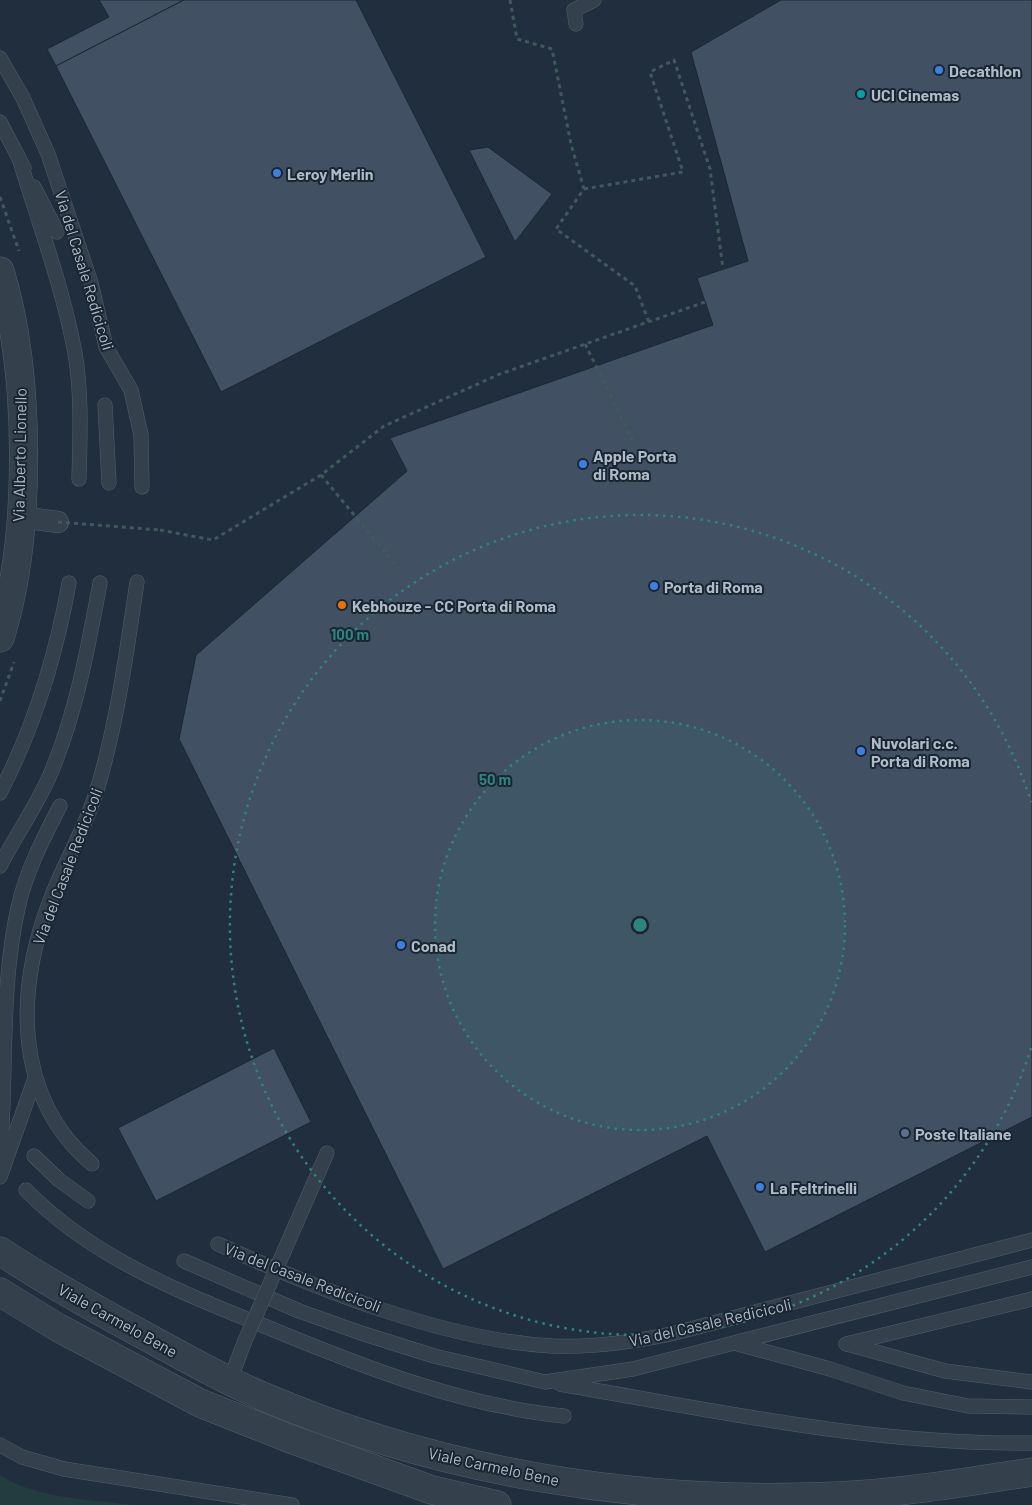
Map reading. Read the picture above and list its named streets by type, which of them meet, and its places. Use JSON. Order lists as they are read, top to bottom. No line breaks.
{"streets":{"street":["Via Alberto Lionello","Viale Carmelo Bene"],"lane":["Via del Casale Redicicoli"]},"places":["Decathlon","UCI Cinemas","Leroy Merlin","Apple Porta di Roma","Porta di Roma","Kebhouze - CC Porta di Roma","Nuvolari c.c. Porta di Roma","Conad","Poste Italiane","La Feltrinelli"],"rings":["100 m","50 m"]}
